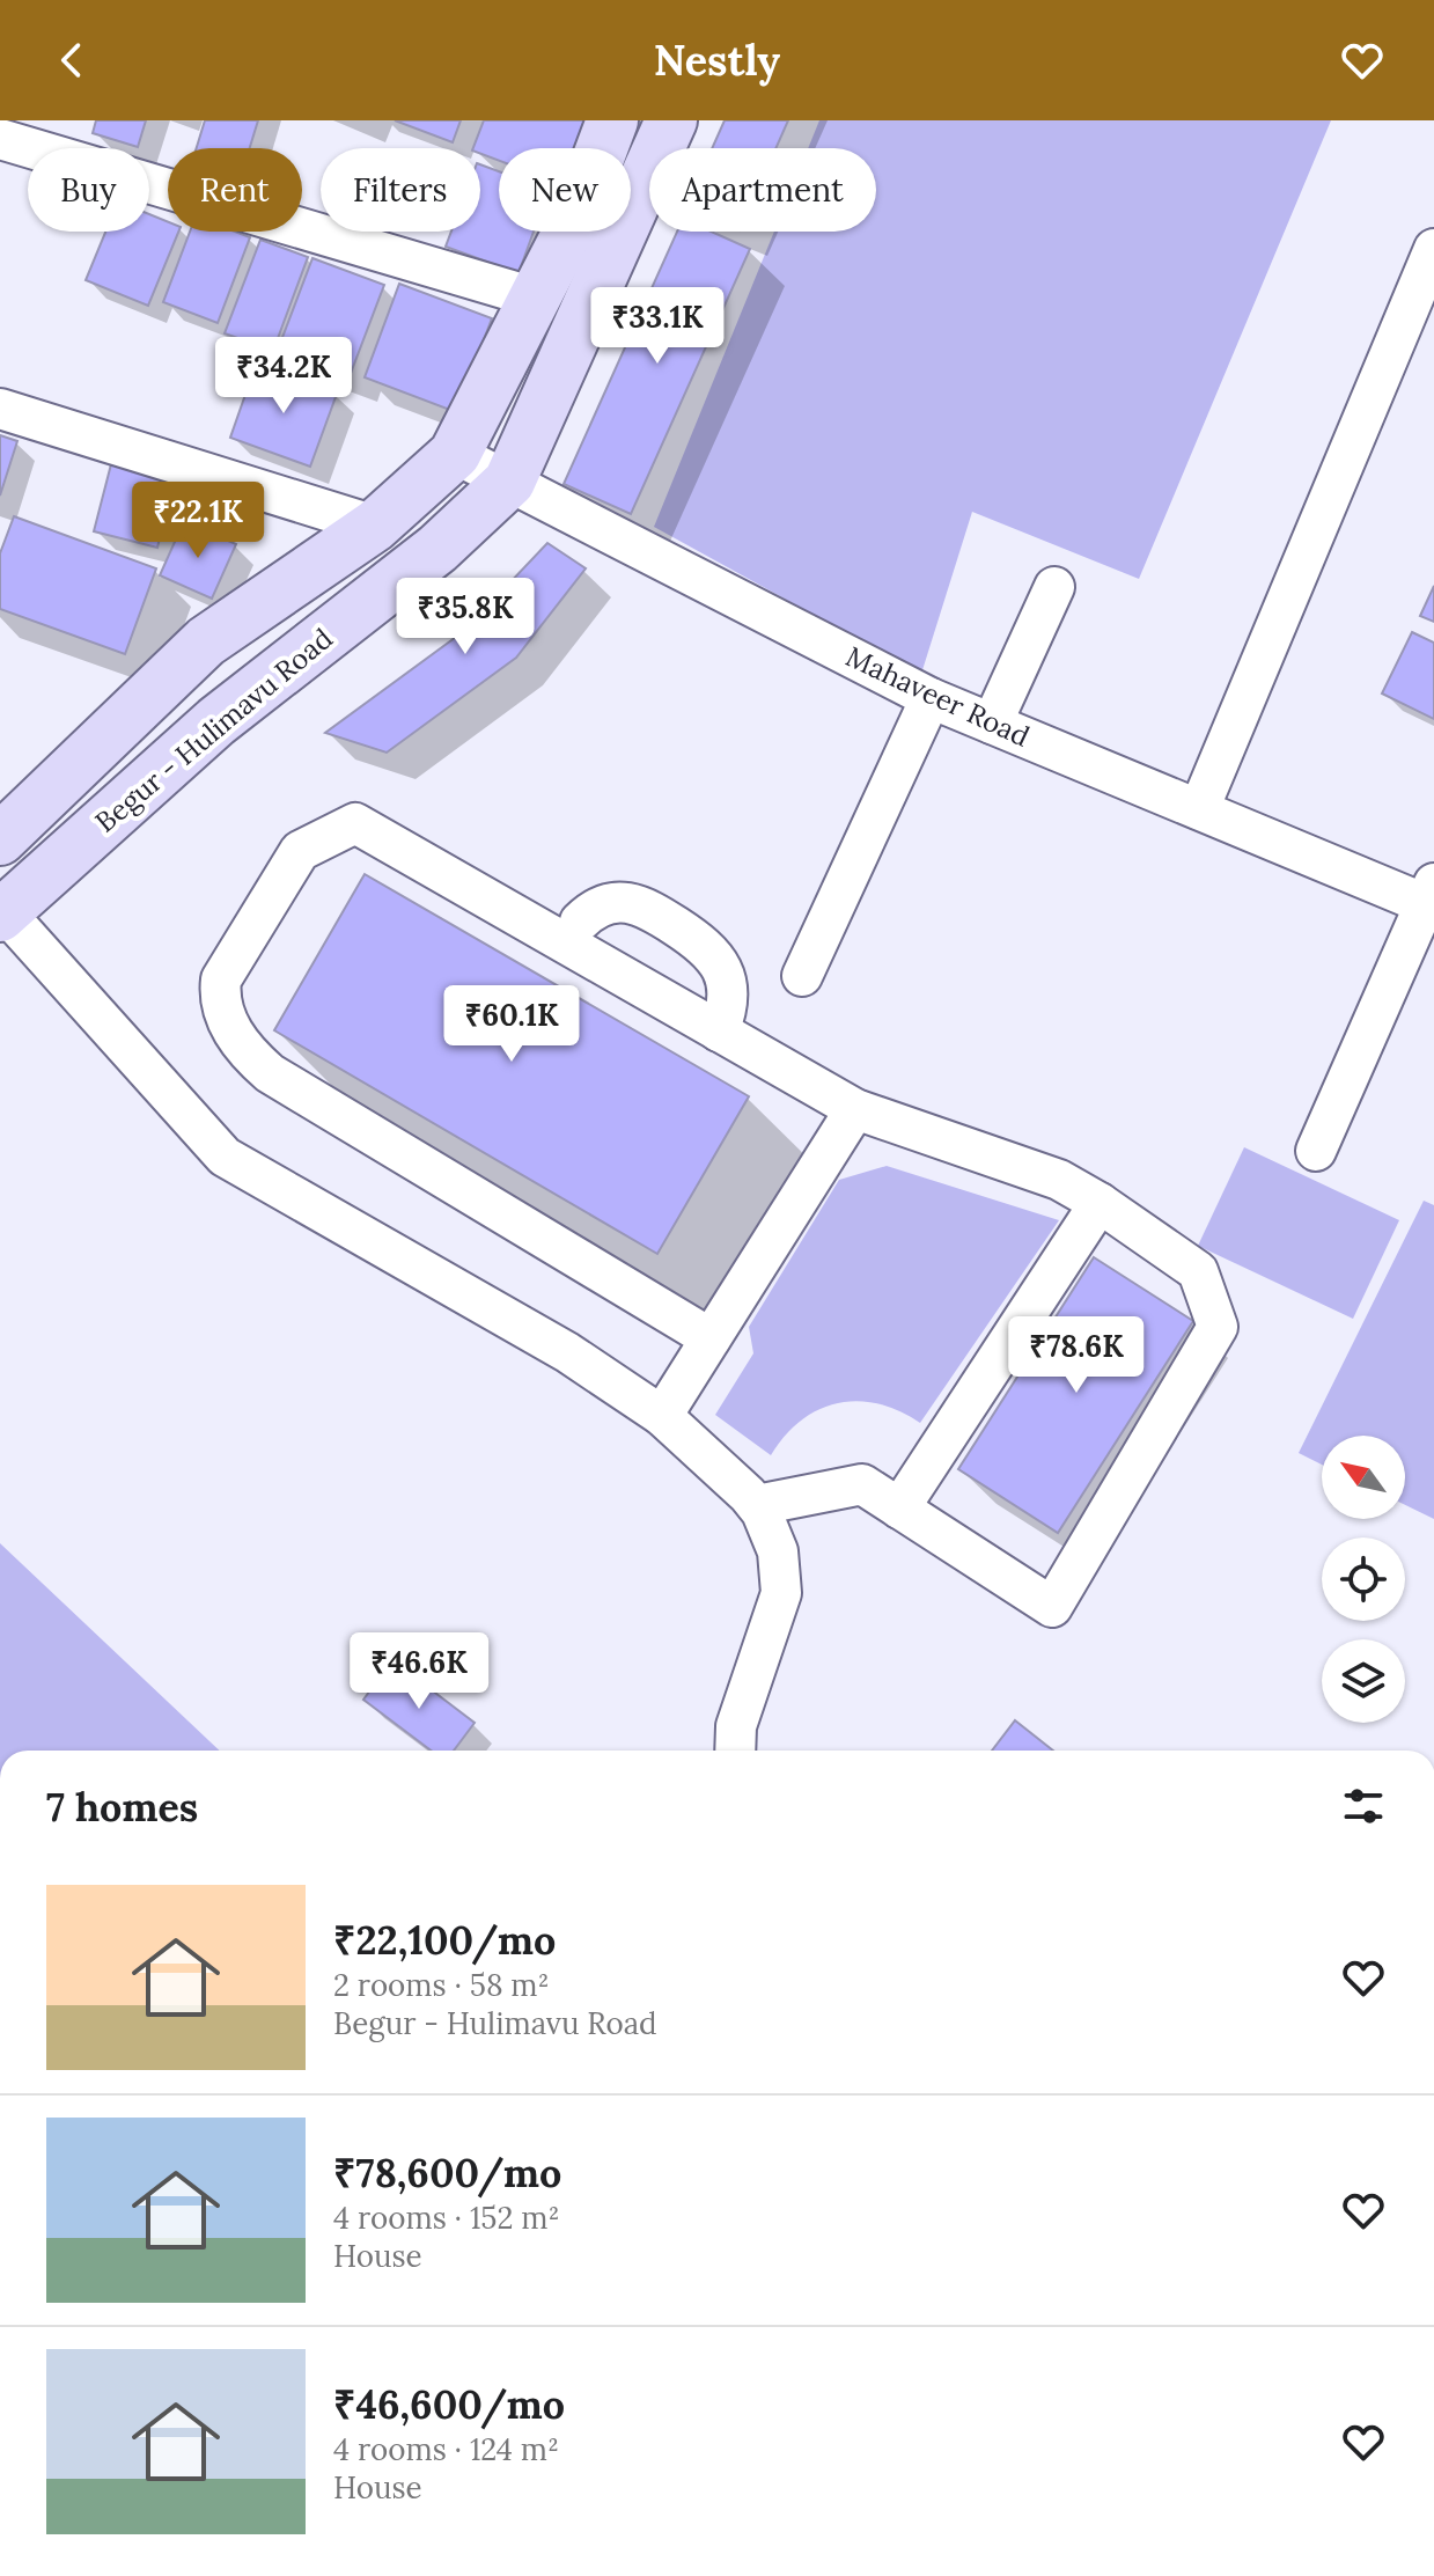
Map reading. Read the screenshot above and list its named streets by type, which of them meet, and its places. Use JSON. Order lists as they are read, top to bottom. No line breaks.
{"streets":{"main road":["Begur - Hulimavu Road"],"street":["Mahaveer Road"]},"crossings":[["Mahaveer Road","Begur - Hulimavu Road"]],"north":"top left","page":{"header":"Nestly","chip":["Buy","Rent","Filters","New","Apartment"],"price":["₹33.1K","₹34.2K","₹22.1K","₹35.8K","₹60.1K","₹78.6K","₹46.6K"],"heading":"7 homes","list":[{"name":"₹22,100/mo","note":"2 rooms · 58 m² · Begur - Hulimavu Road"},{"name":"₹78,600/mo","note":"4 rooms · 152 m² · House"},{"name":"₹46,600/mo","note":"4 rooms · 124 m² · House"}]}}
